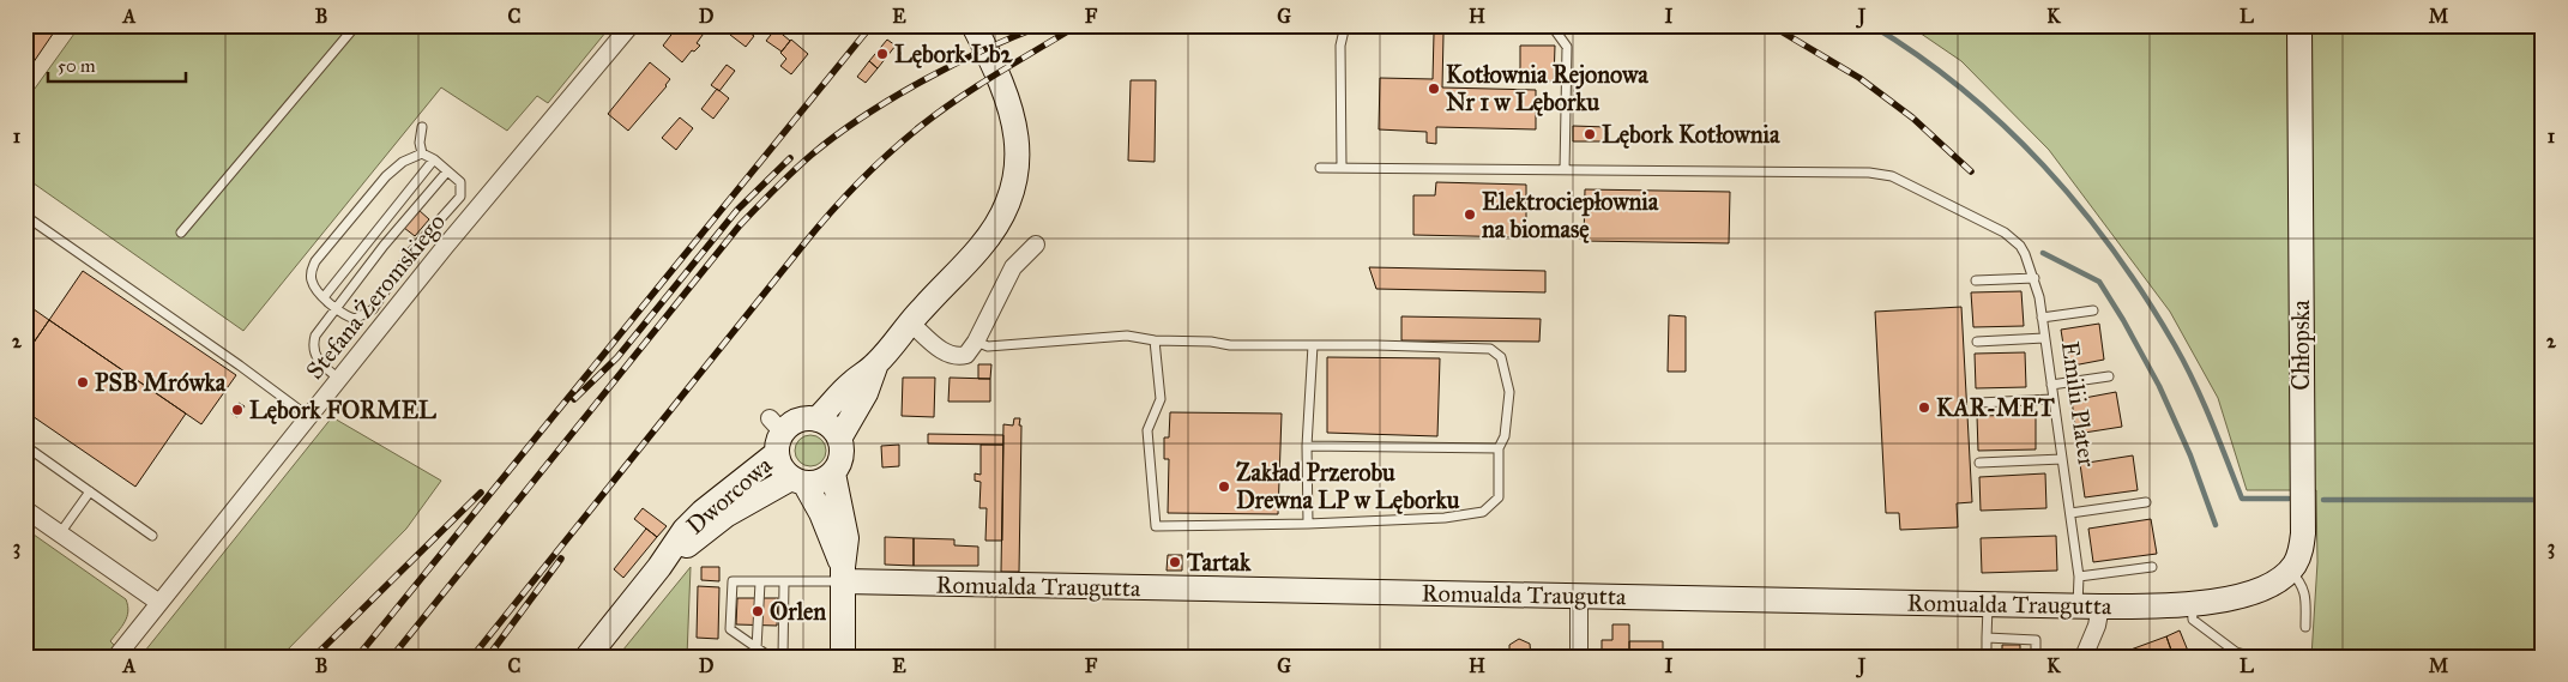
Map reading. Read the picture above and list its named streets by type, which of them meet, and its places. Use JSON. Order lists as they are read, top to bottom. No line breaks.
{"streets":{"street":["Stefana Żeromskiego","Chłopska","Emilii Plater","Dworcowa","Romualda Traugutta"]},"crossings":[["Emilii Plater","Romualda Traugutta"]],"places":["Lębork Lb2","Kotłownia Rejonowa Nr 1 w Lęborku","Lębork Kotłownia","Elektrociepłownia na biomasę","PSB Mrówka","KAR-MET","Lębork FORMEL","Zakład Przerobu Drewna LP w Lęborku","Tartak","Orlen"],"scale_bar":"50 m","grid":{"columns":["A","B","C","D","E","F","G","H","I","J","K","L","M"],"rows":["1","2","3"]}}
